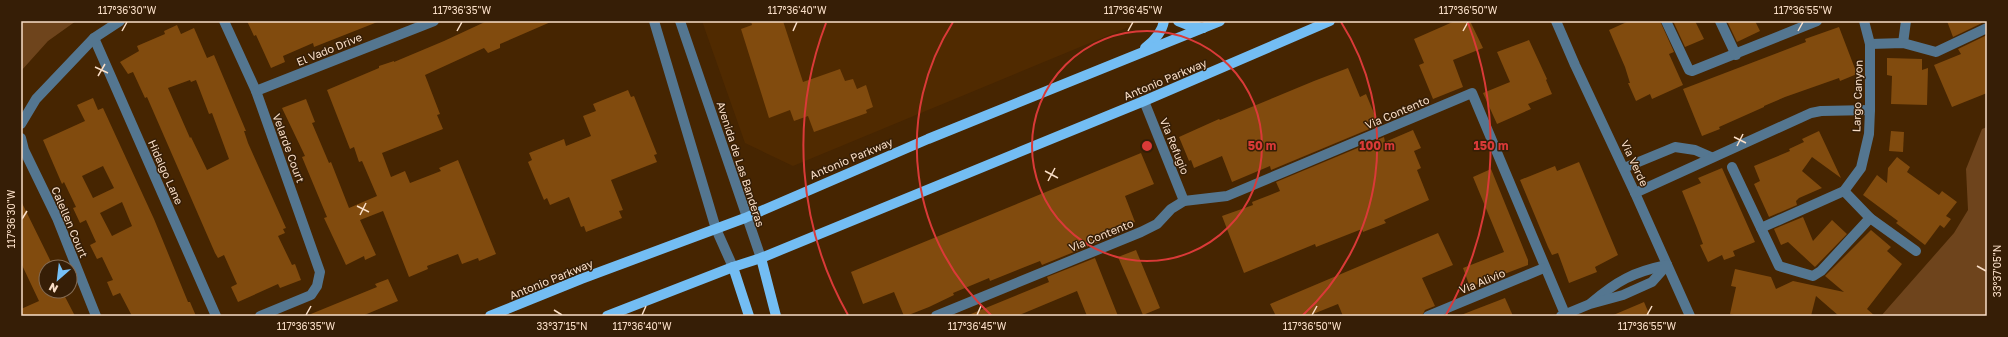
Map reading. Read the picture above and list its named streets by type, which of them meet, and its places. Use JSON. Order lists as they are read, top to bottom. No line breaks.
{"streets":{"main road":["Antonio Parkway","Avenida de Las Banderas"],"street":["El Vado Drive","Largo Canyon","Via Contento","Via Refugio","Velarde Court","Via Verde","Hidalgo Lane","Calellen Court","Via Alivio"]},"crossings":[["El Vado Drive","Velarde Court"],["Antonio Parkway","Via Refugio"],["Antonio Parkway","Avenida de Las Banderas"],["Via Contento","Via Refugio"],["Via Contento","Via Alivio"]],"north":"bottom left","coordinates":["117°36'30\"W","117°36'35\"W","117°36'40\"W","117°36'45\"W","117°36'50\"W","117°36'55\"W","33°37'05\"N","33°37'15\"N"],"rings":["50 m","100 m","150 m"]}
